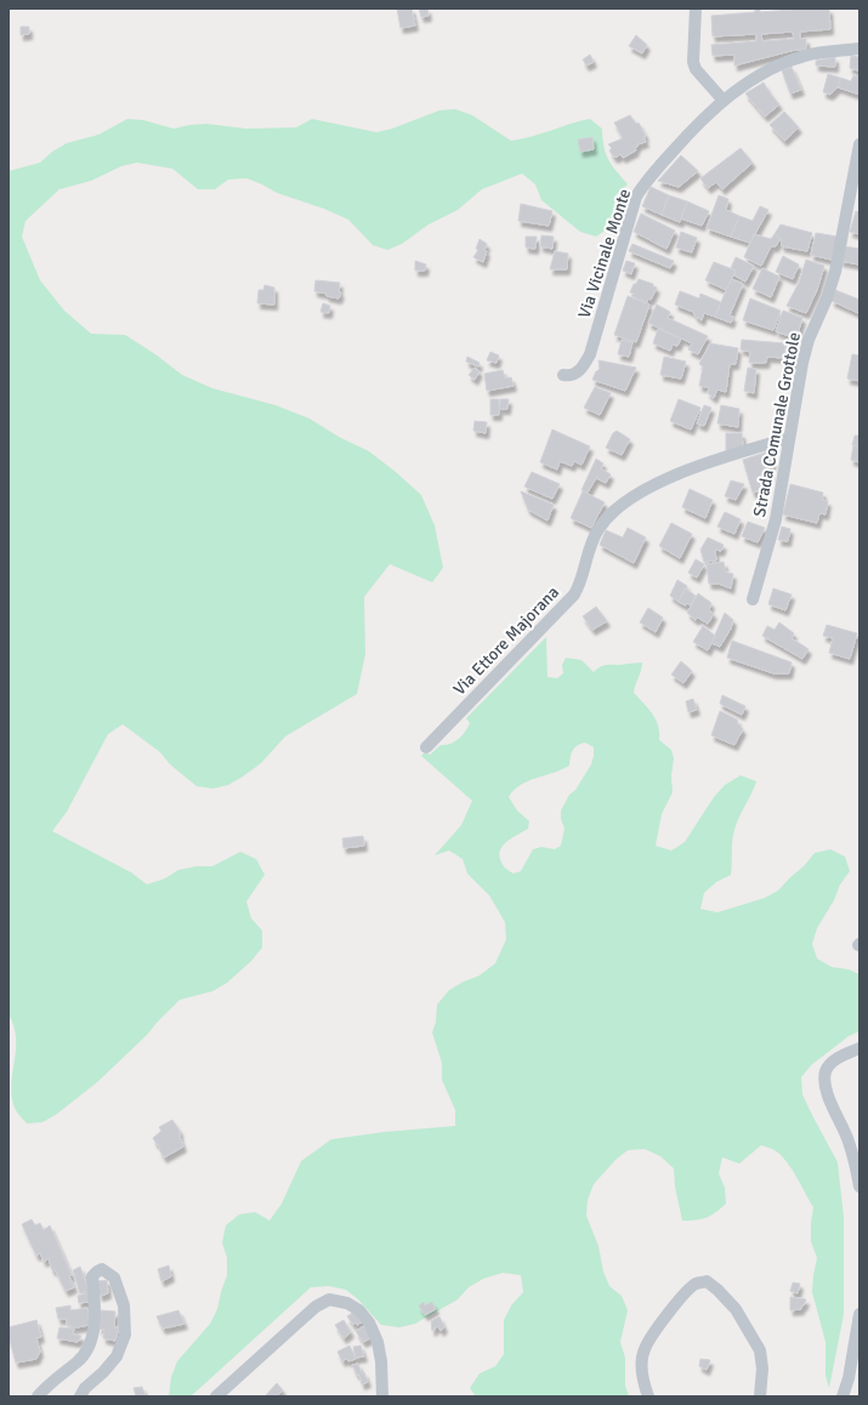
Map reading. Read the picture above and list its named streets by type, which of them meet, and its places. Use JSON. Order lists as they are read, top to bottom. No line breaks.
{"streets":{"street":["Via Vicinale Monte","Strada Comunale Grottole","Via Ettore Majorana"]},"crossings":[["Strada Comunale Grottole","Via Ettore Majorana"]]}
